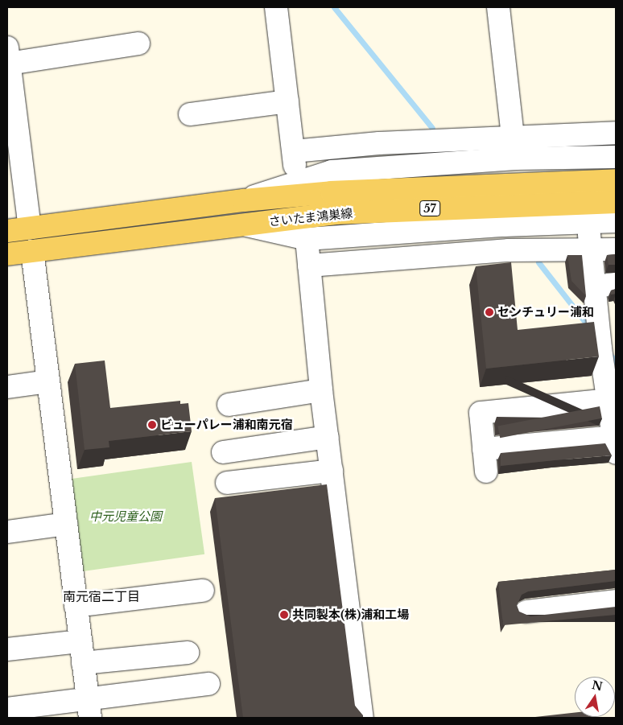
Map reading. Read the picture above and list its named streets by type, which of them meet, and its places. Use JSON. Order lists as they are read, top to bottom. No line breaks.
{"streets":{"main road":["57","さいたま鴻巣線"]},"districts":["南元宿二丁目"],"parks":["中元児童公園"],"places":["センチュリー浦和","ビューパレー浦和南元宿","共同製本(株)浦和工場"],"north":"top"}
